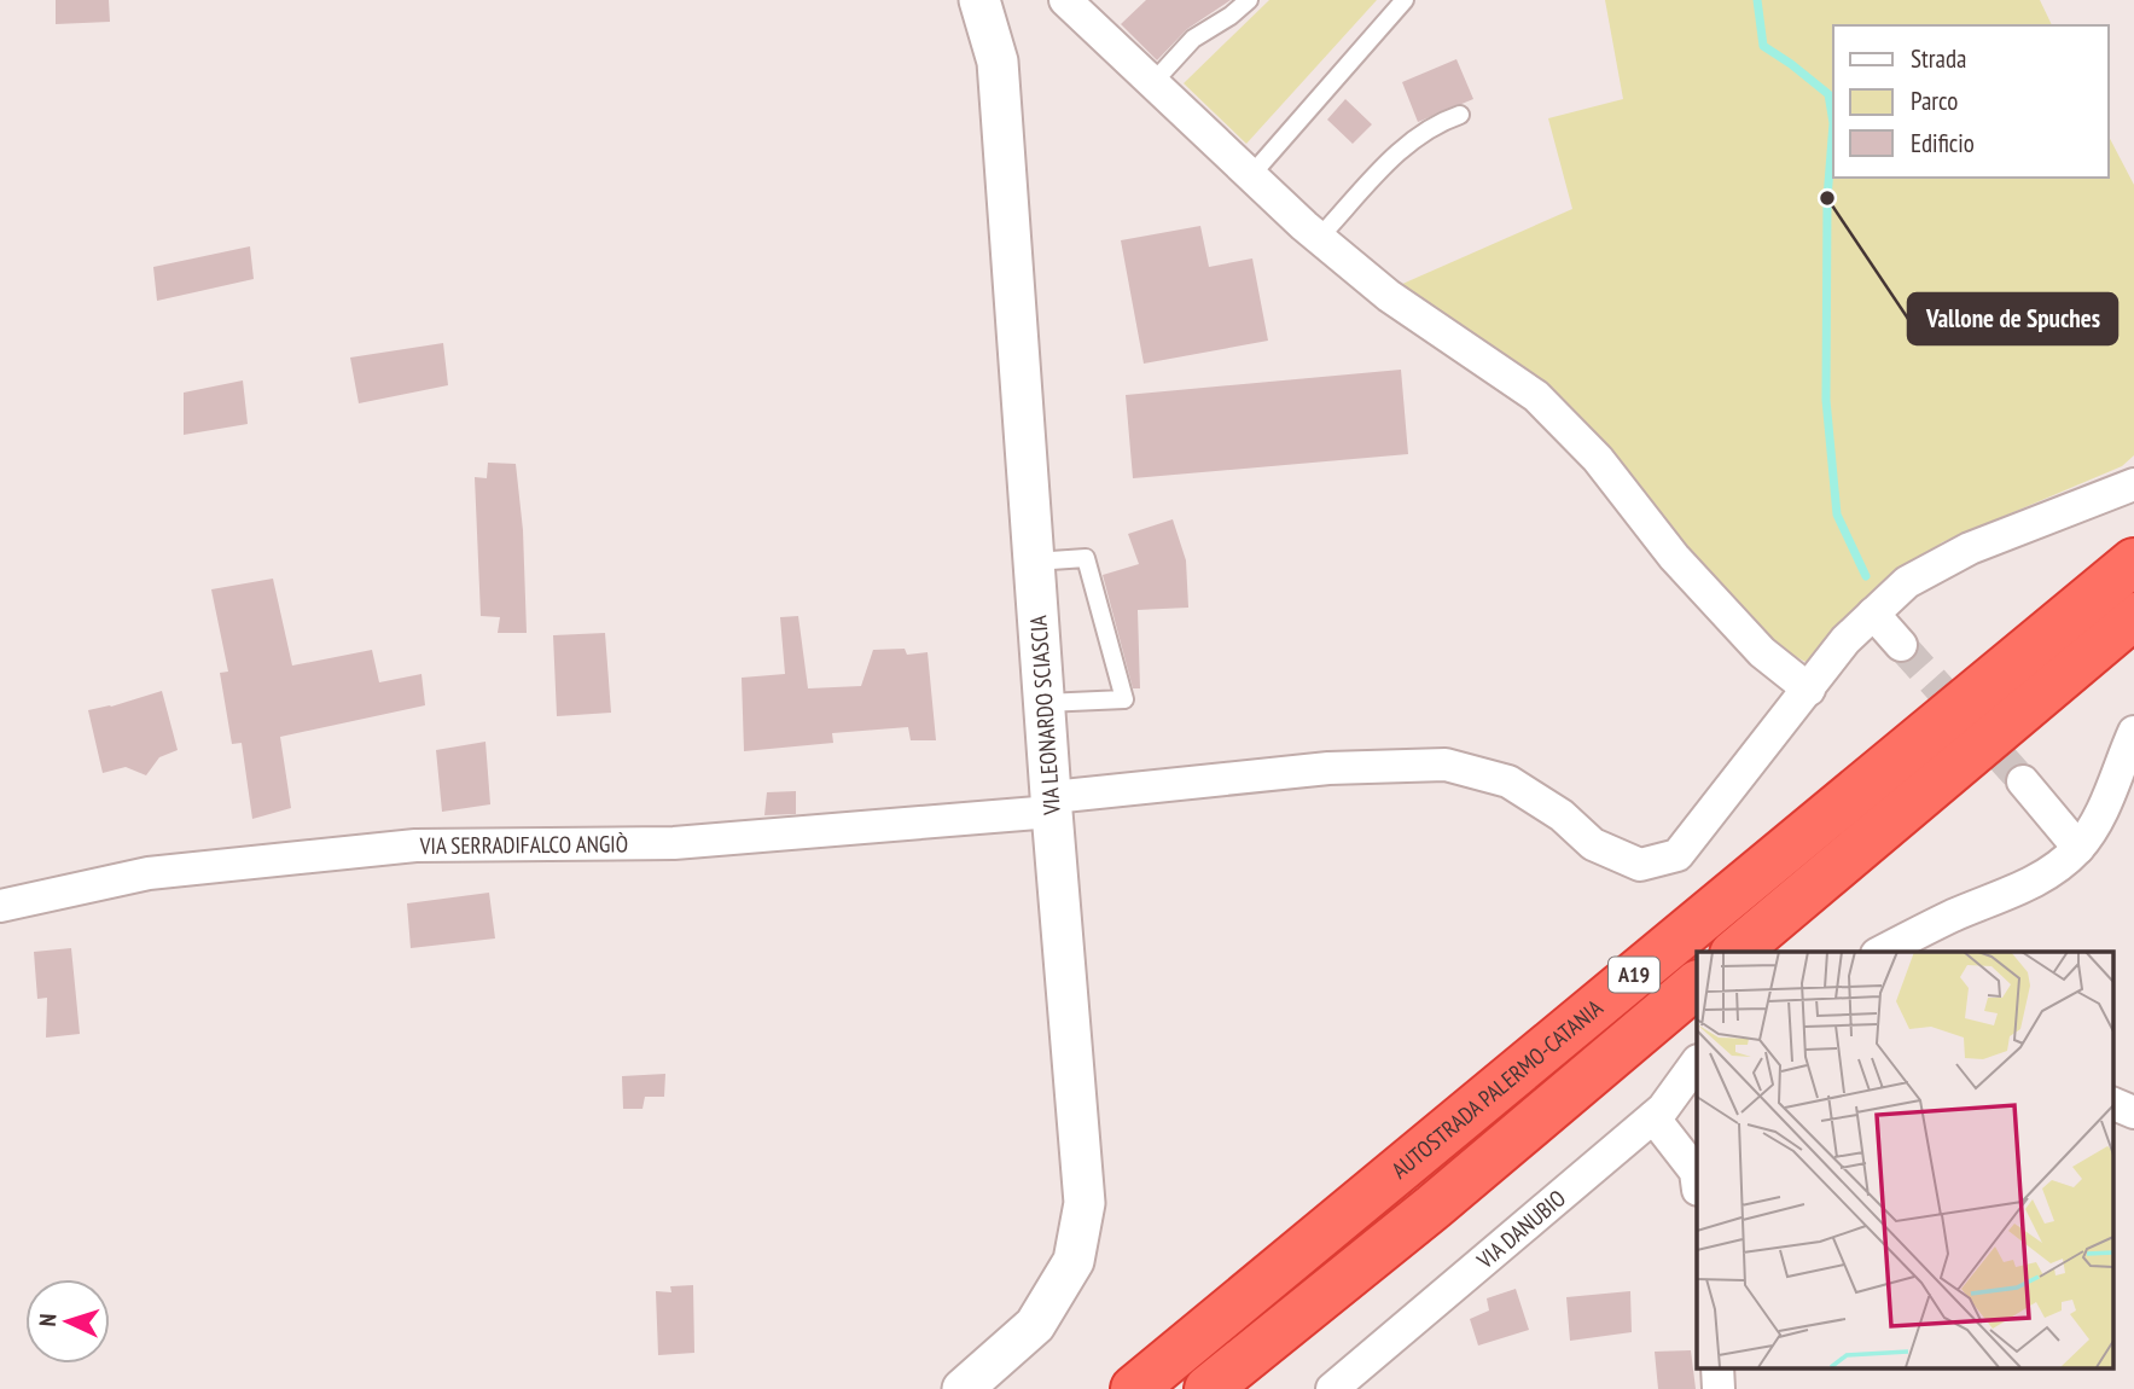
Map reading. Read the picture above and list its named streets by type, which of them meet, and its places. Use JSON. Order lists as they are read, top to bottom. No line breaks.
{"streets":{"highway":["A19","AUTOSTRADA PALERMO-CATANIA"],"street":["VIA LEONARDO SCIASCIA","VIA SERRADIFALCO ANGIÒ","VIA DANUBIO"]},"crossings":[["VIA LEONARDO SCIASCIA","VIA SERRADIFALCO ANGIÒ"]],"places":["Vallone de Spuches"],"legend":["Strada","Parco","Edificio"],"north":"left"}
